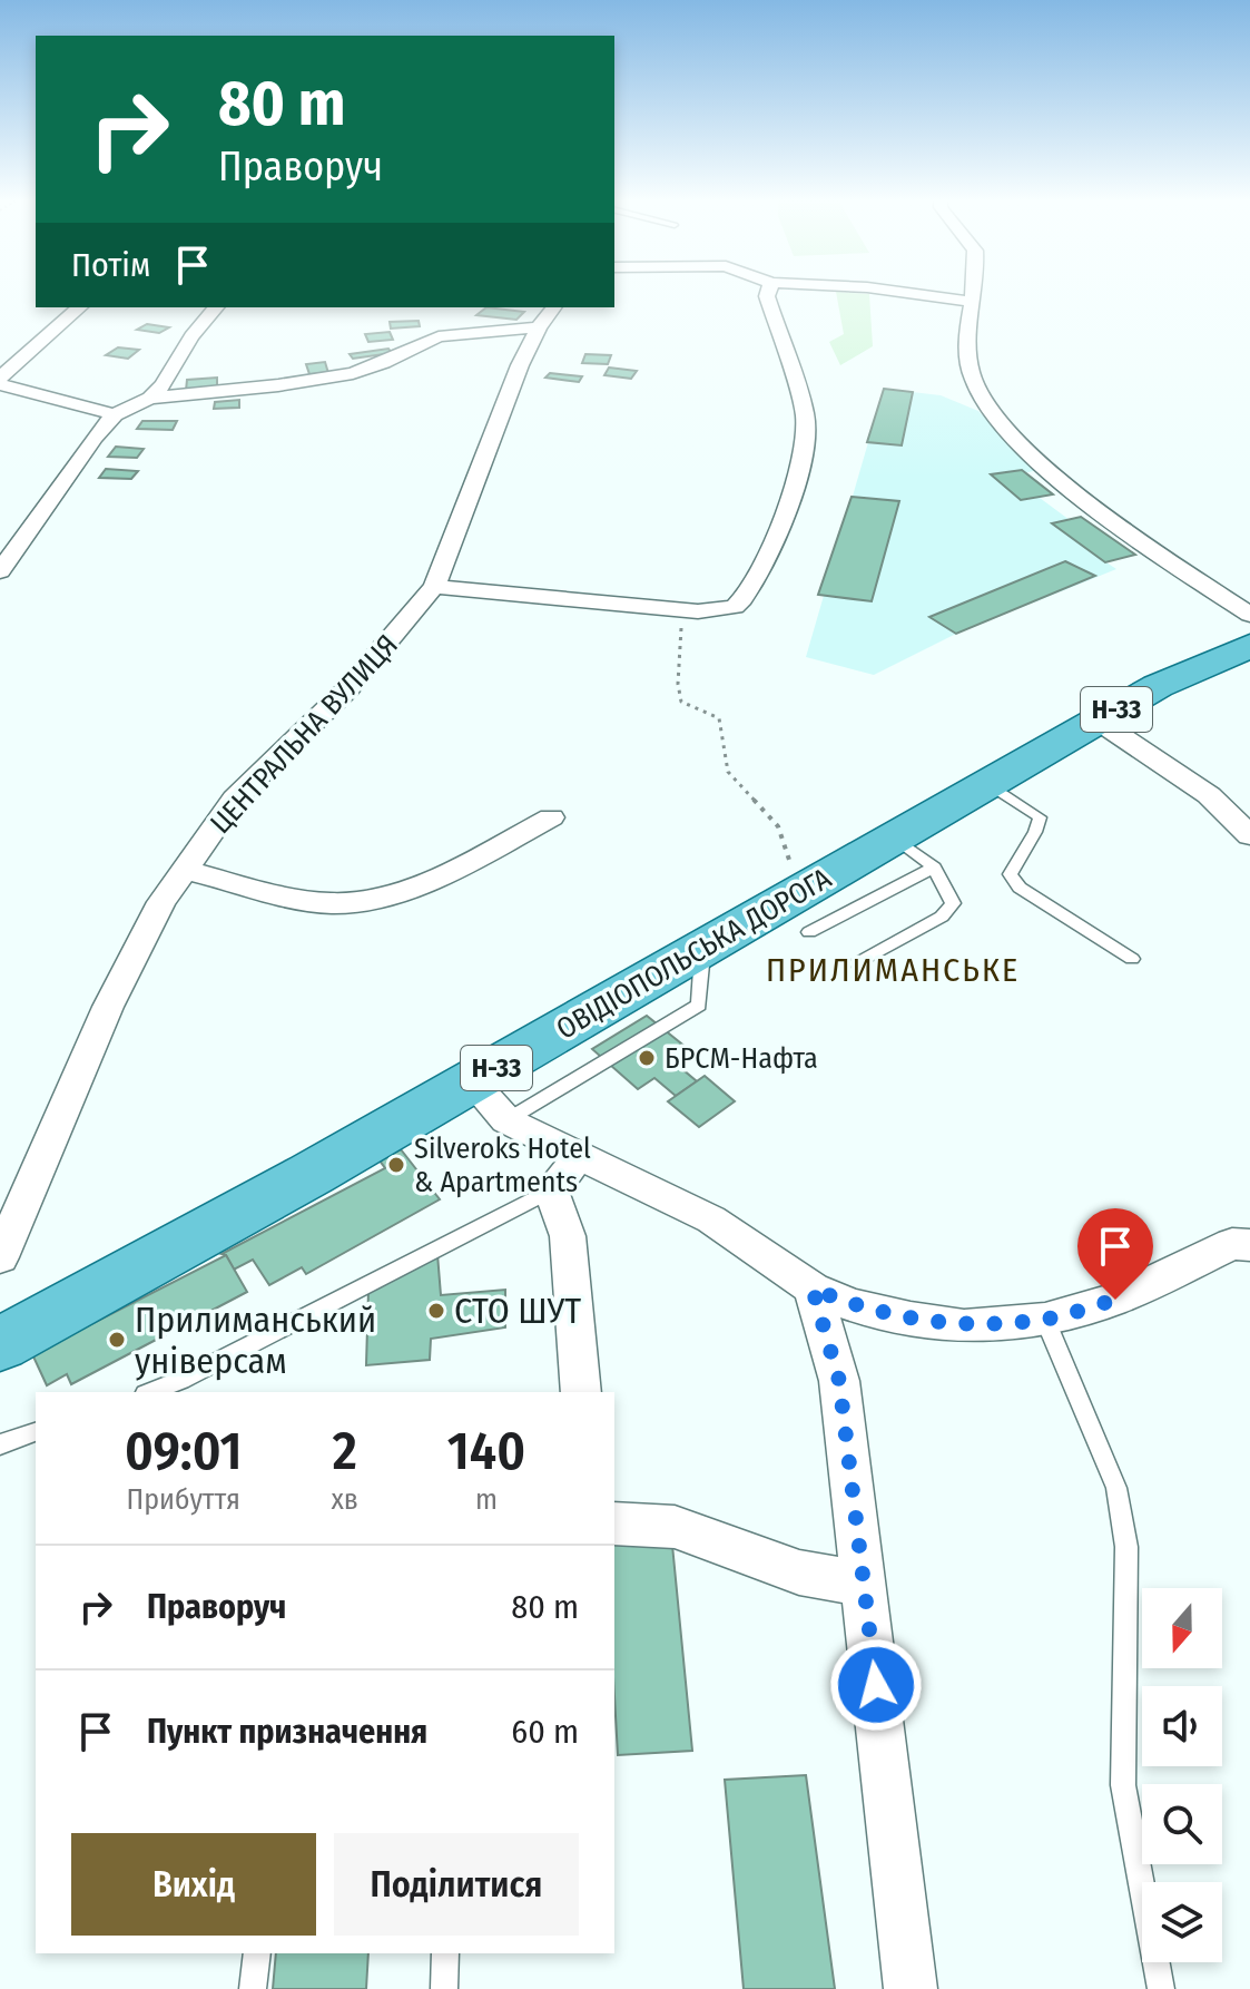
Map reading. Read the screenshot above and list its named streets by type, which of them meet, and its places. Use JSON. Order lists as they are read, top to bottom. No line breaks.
{"streets":{"main road":["Н-33","ОВІДІОПОЛЬСЬКА ДОРОГА"],"street":["ЦЕНТРАЛЬНА ВУЛИЦЯ"]},"districts":["ПРИЛИМАНСЬКЕ"],"places":["БРСМ-Нафта","Silveroks Hotel & Apartments","СТО ШУТ","Прилиманський універсам"],"north":"bottom","page":{"turn":["80 m","Праворуч"],"then":"Потім","eta":["09:01","Прибуття","2","хв","140","m"],"list":[{"name":"Праворуч","value":"80 m"},{"name":"Пункт призначення","value":"60 m"}],"buttons":["Вихід","Поділитися"]}}
